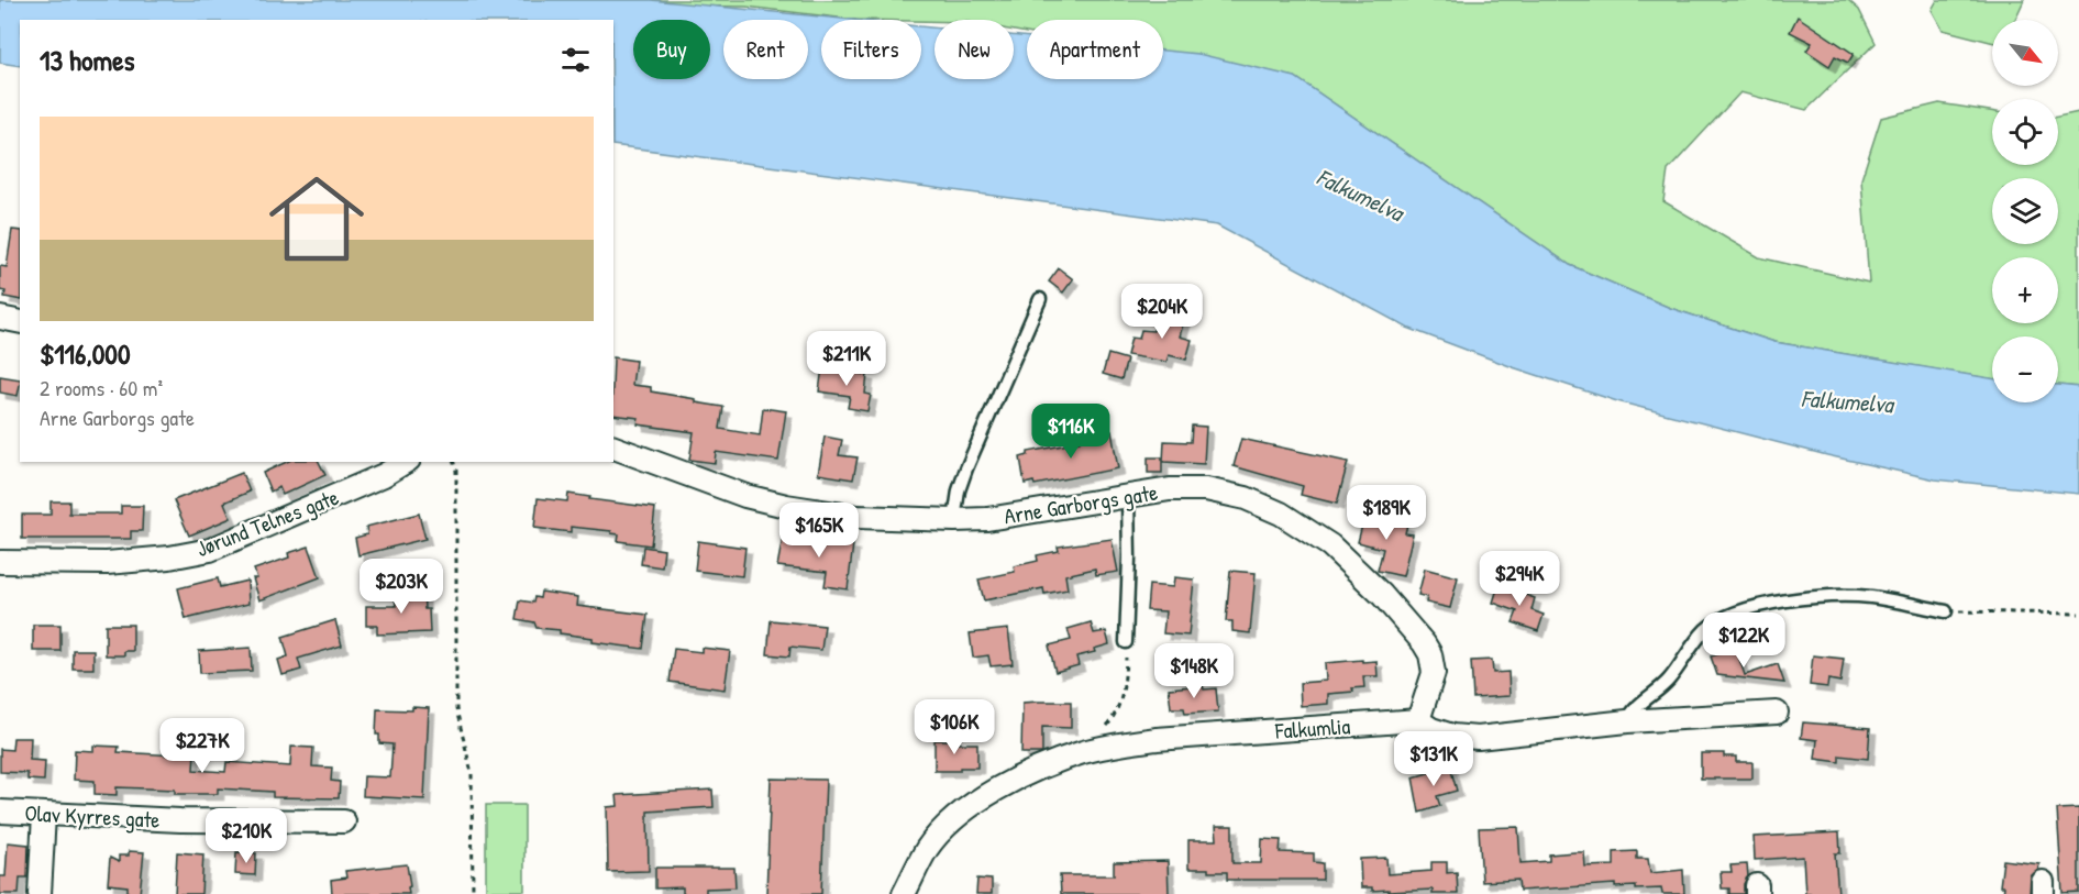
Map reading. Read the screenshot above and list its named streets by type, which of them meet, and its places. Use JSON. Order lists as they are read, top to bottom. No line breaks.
{"streets":{"street":["Arne Garborgs gate","Jørund Telnes gate","Falkumlia","Olav Kyrres gate"]},"crossings":[["Arne Garborgs gate","Falkumlia"]],"water":["Falkumelva"],"north":"bottom right","page":{"map_buttons":["+","−"],"chip":["Buy","Rent","Filters","New","Apartment"],"heading":"13 homes","list":[{"name":"$116,000","note":"2 rooms · 60 m² · Arne Garborgs gate"}],"price":["$204K","$211K","$116K","$189K","$165K","$294K","$203K","$122K","$148K","$106K","$227K","$131K","$210K"]}}
